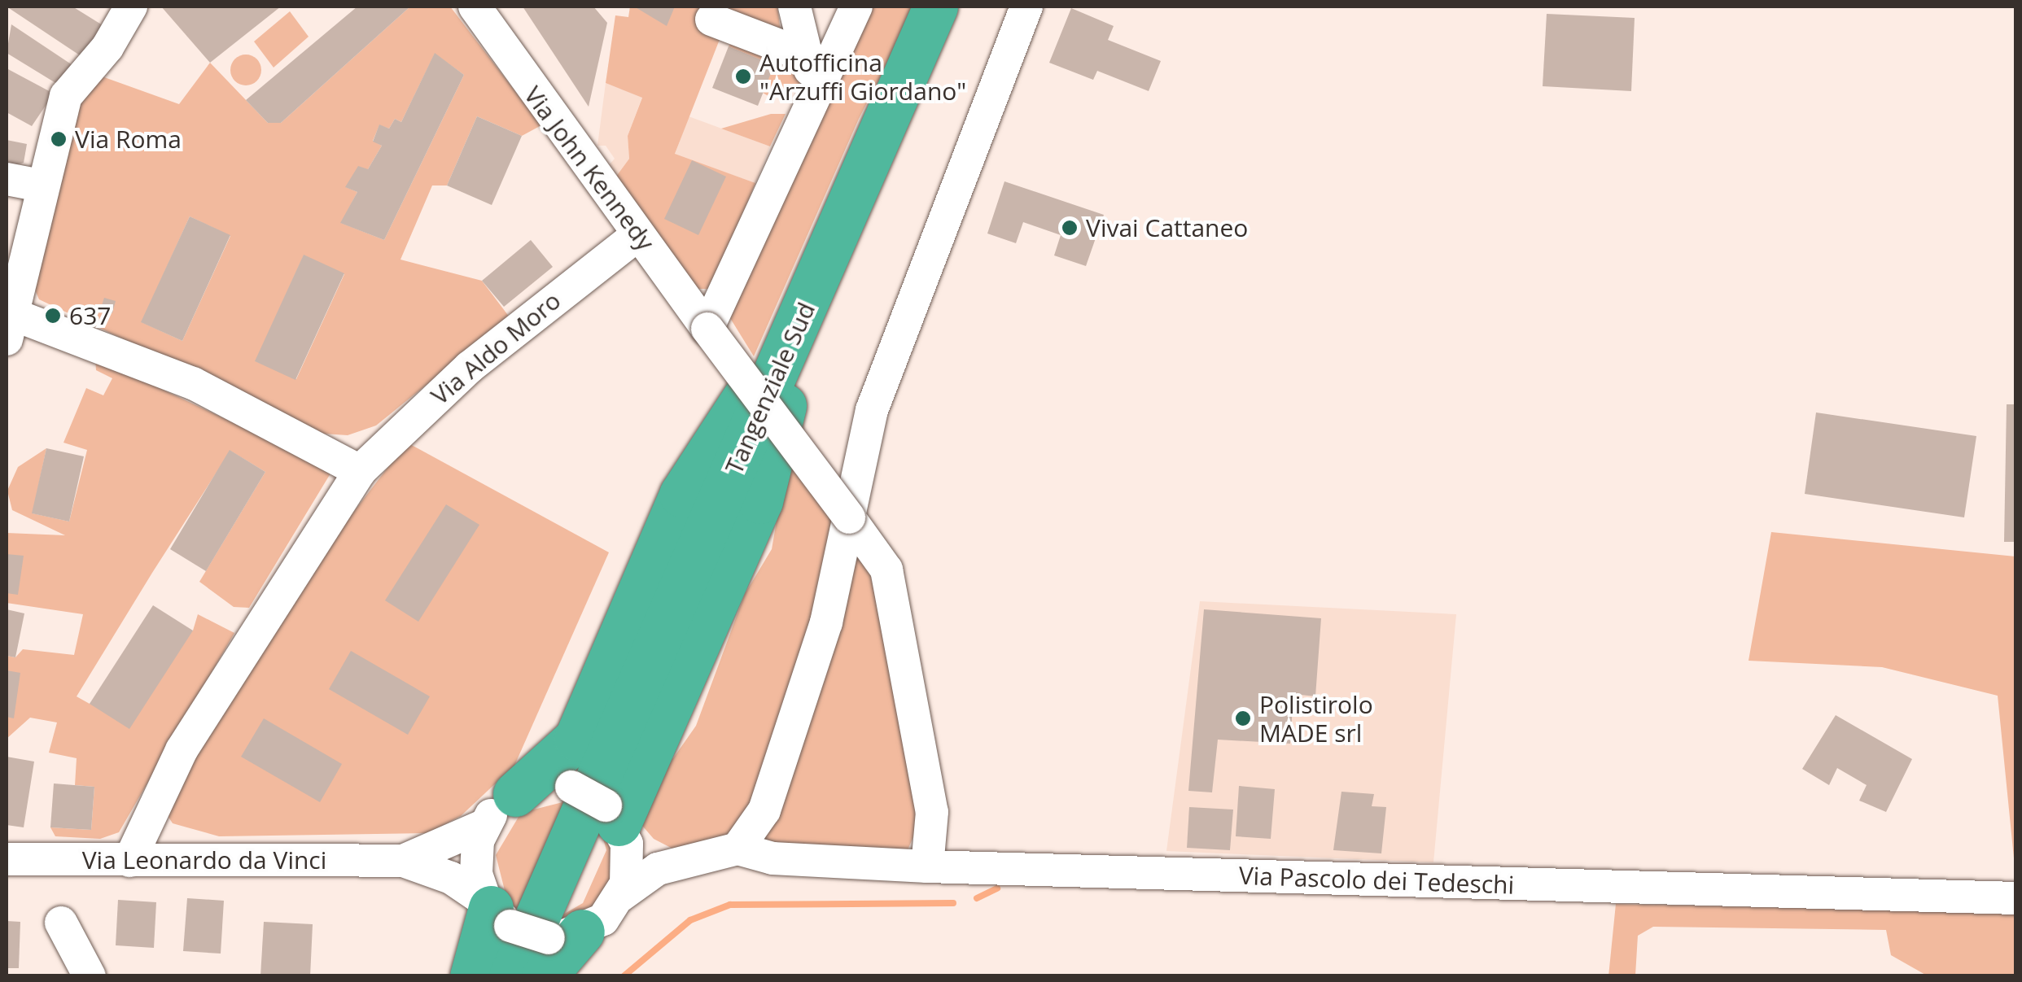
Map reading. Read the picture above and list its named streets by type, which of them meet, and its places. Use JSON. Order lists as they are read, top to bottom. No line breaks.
{"streets":{"highway":["Tangenziale Sud"],"street":["Via John Kennedy","Via Aldo Moro","Via Leonardo da Vinci","Via Pascolo dei Tedeschi"]},"crossings":[["Via John Kennedy","Via Aldo Moro"],["Via John Kennedy","Via Pascolo dei Tedeschi"],["Via Aldo Moro","Via Leonardo da Vinci"]],"places":["Autofficina \"Arzuffi Giordano\"","Via Roma","Vivai Cattaneo","637","Polistirolo MADE srl"]}
